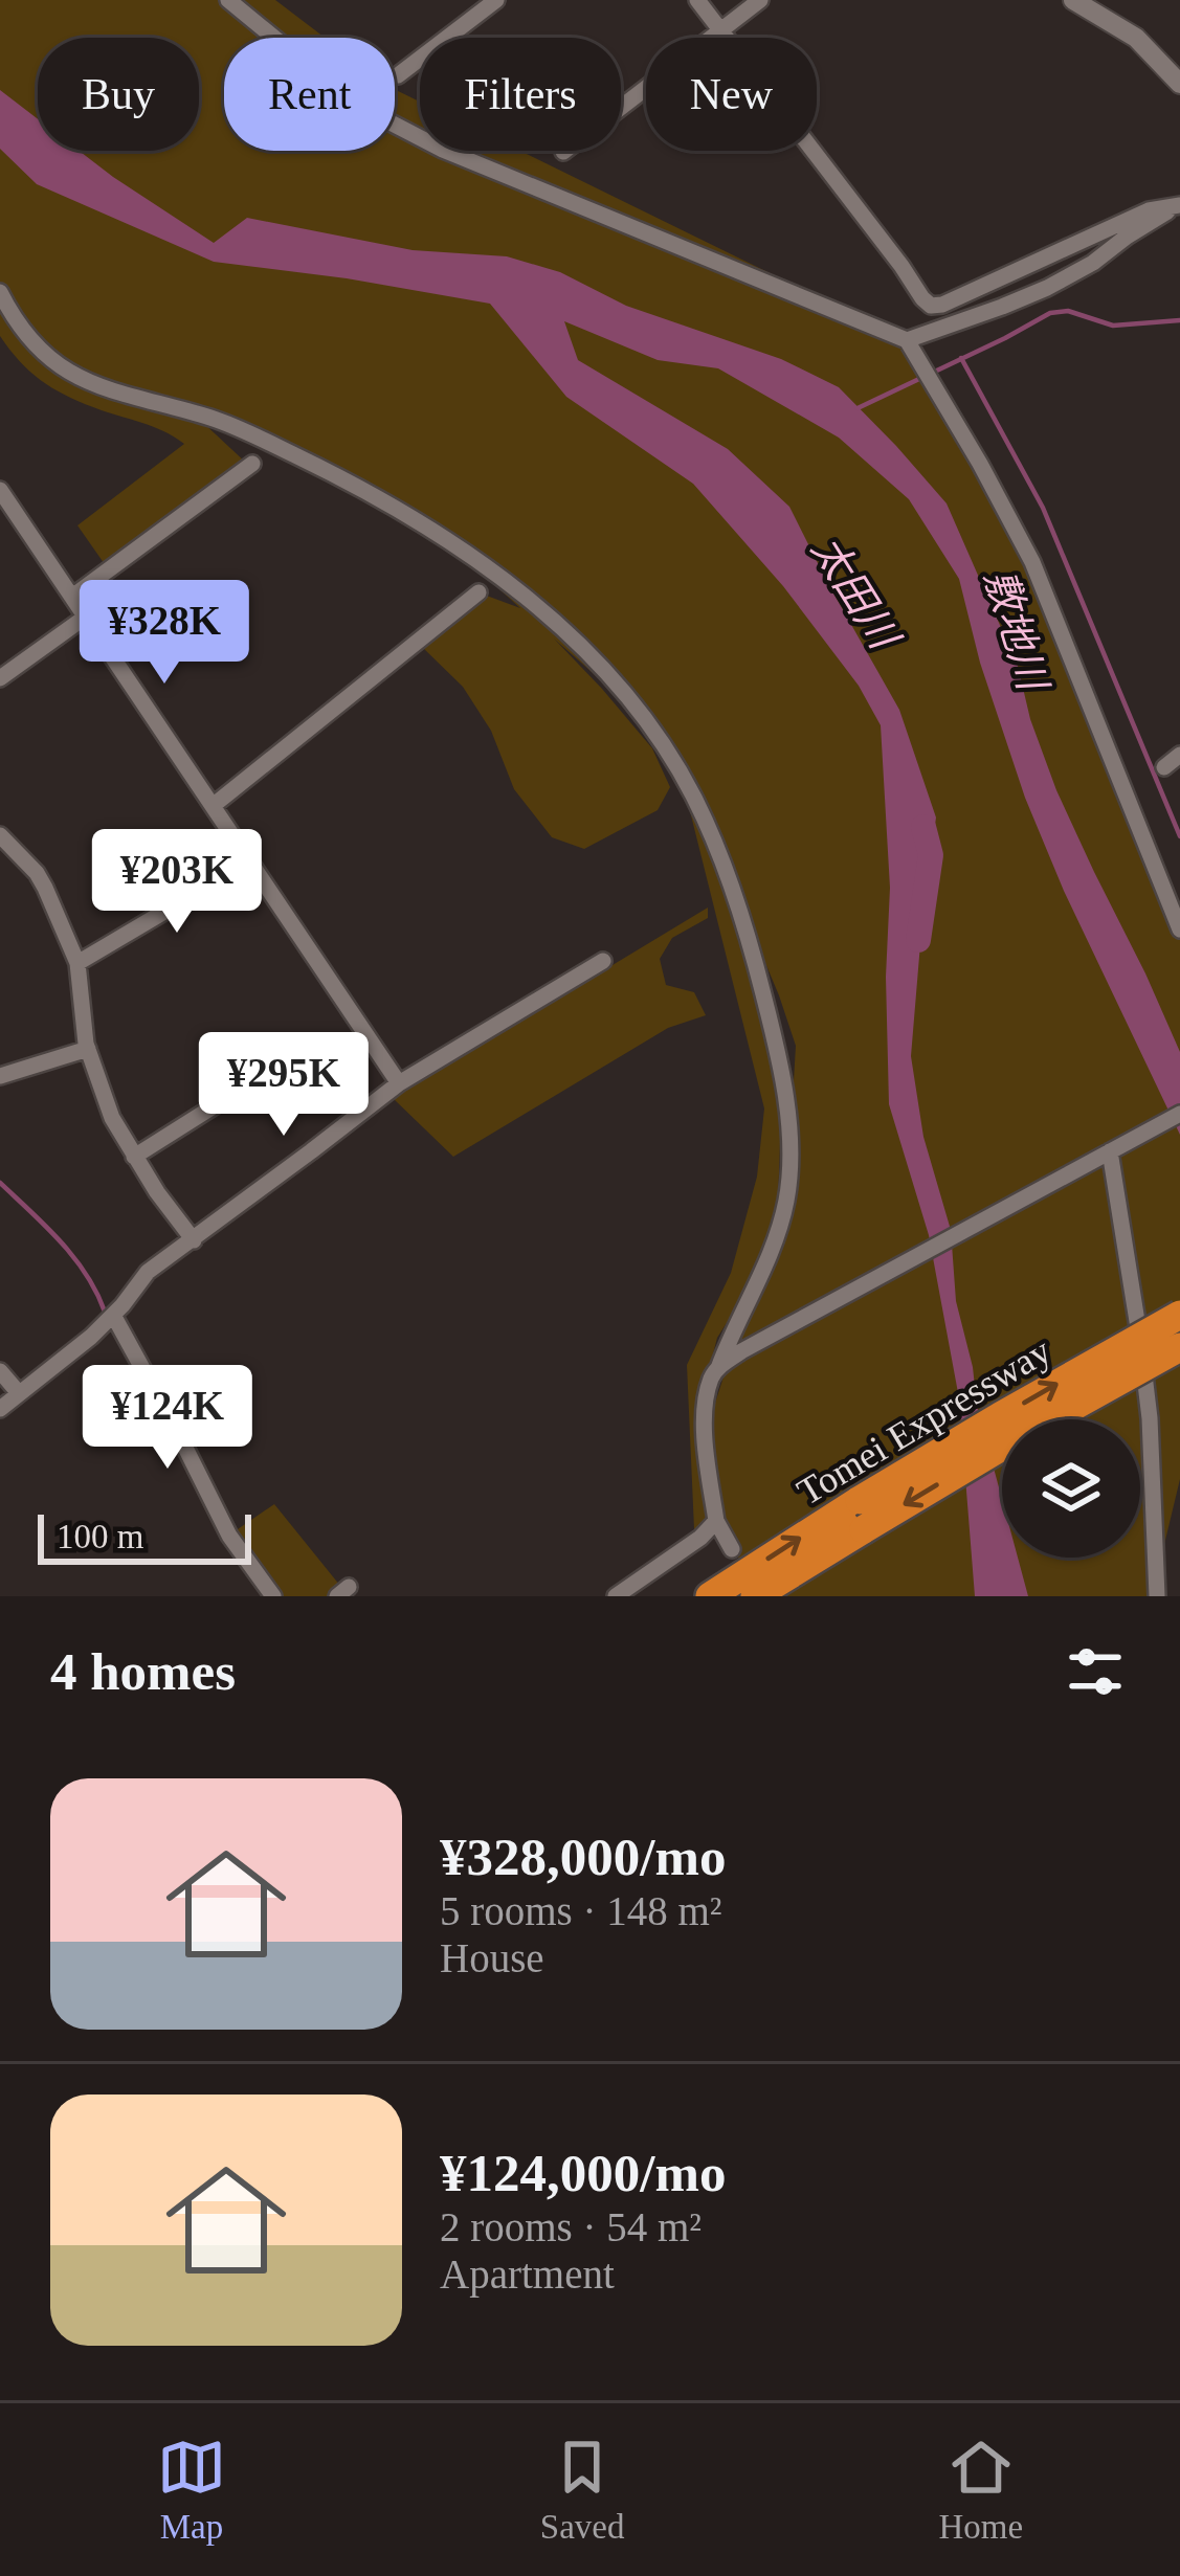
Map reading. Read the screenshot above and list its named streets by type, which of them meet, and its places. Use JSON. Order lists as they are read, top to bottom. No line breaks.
{"streets":{"highway":["Tomei Expressway"]},"water":["太田川","敷地川"],"scale_bar":"100 m","page":{"chip":["Buy","Rent","Filters","New"],"price":["¥328K","¥203K","¥295K","¥124K"],"scale":"100 m","heading":"4 homes","list":[{"name":"¥328,000/mo","note":"5 rooms · 148 m² · House"},{"name":"¥124,000/mo","note":"2 rooms · 54 m² · Apartment"}],"tabs":["Map","Saved","Home"]}}
